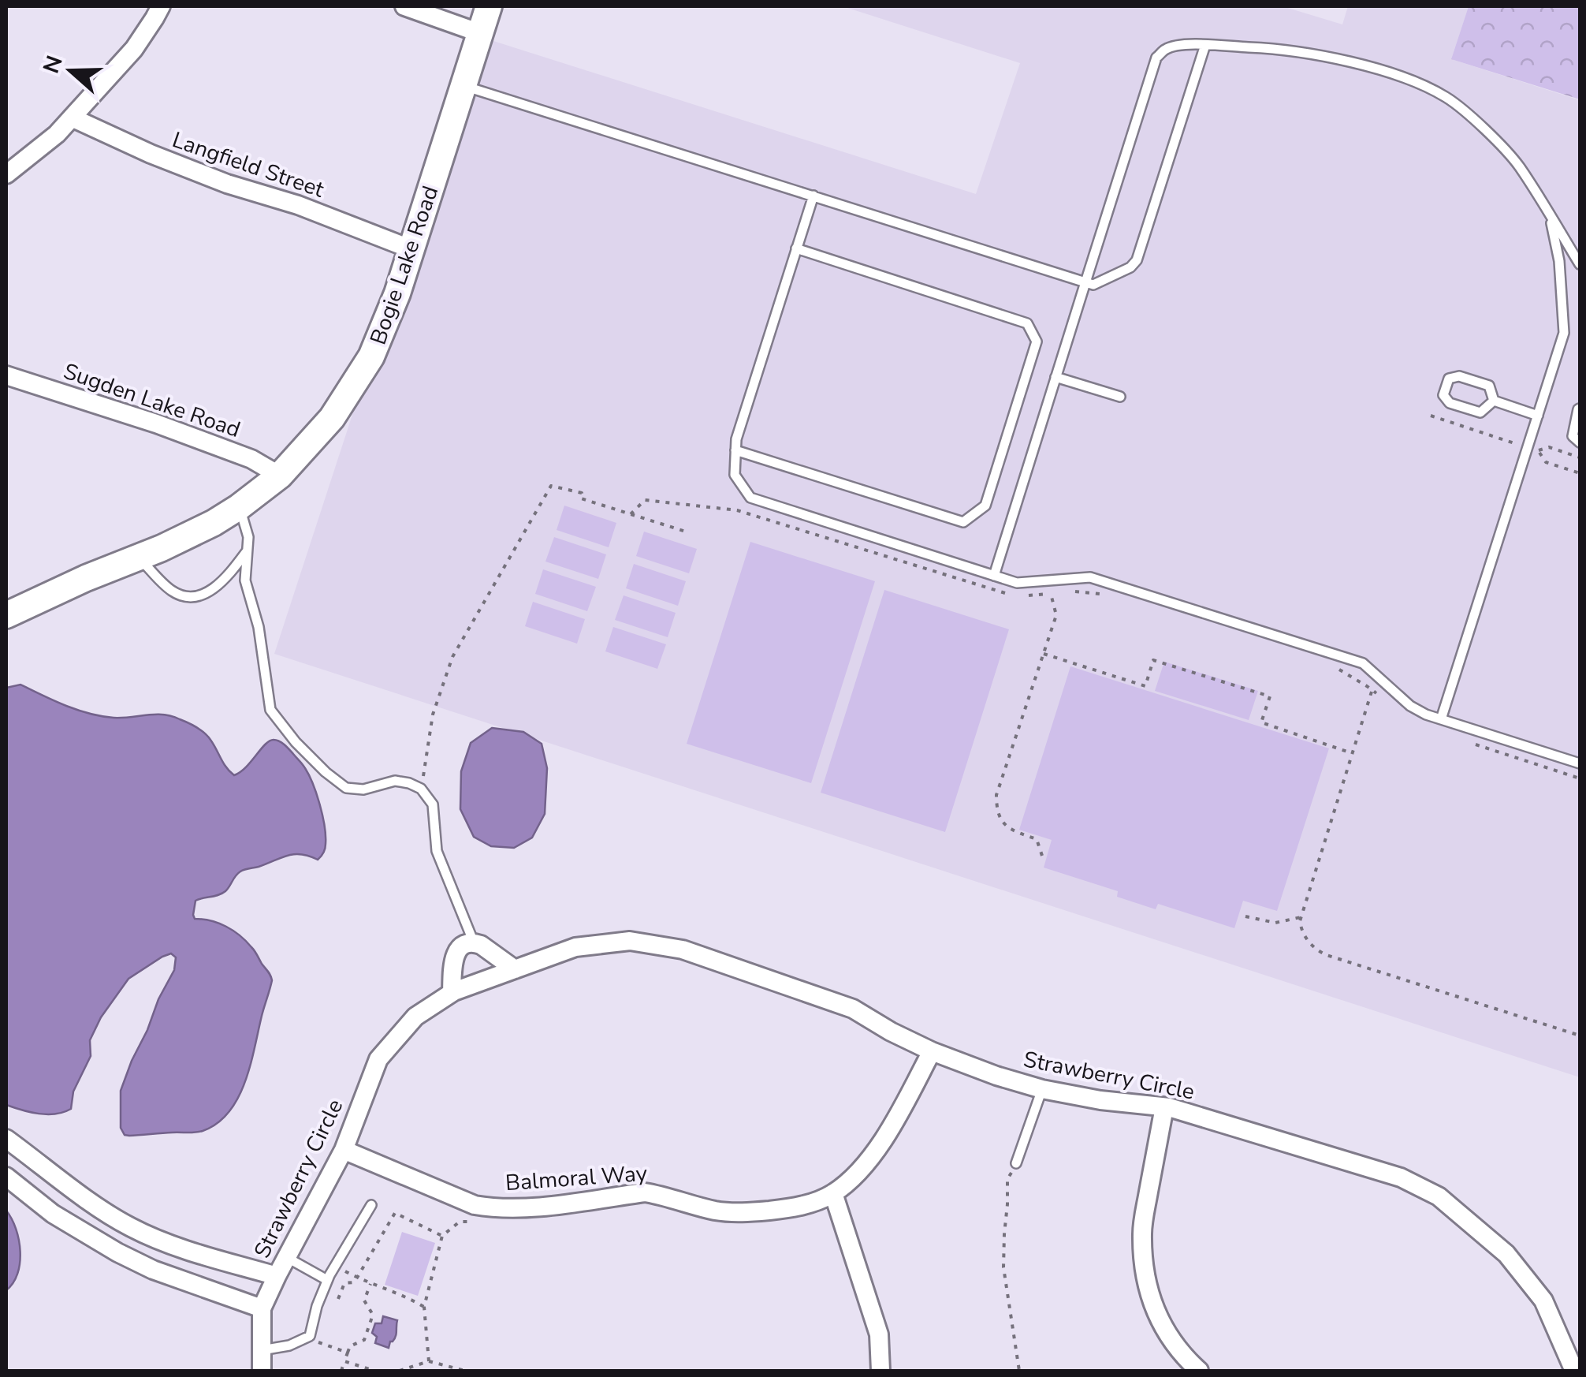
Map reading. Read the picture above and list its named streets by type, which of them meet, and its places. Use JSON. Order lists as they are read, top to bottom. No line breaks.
{"streets":{"main road":["Bogie Lake Road"],"street":["Langfield Street","Sugden Lake Road","Strawberry Circle","Balmoral Way"]},"crossings":[["Langfield Street","Bogie Lake Road"],["Bogie Lake Road","Sugden Lake Road"],["Strawberry Circle","Balmoral Way"]],"north":"left"}
